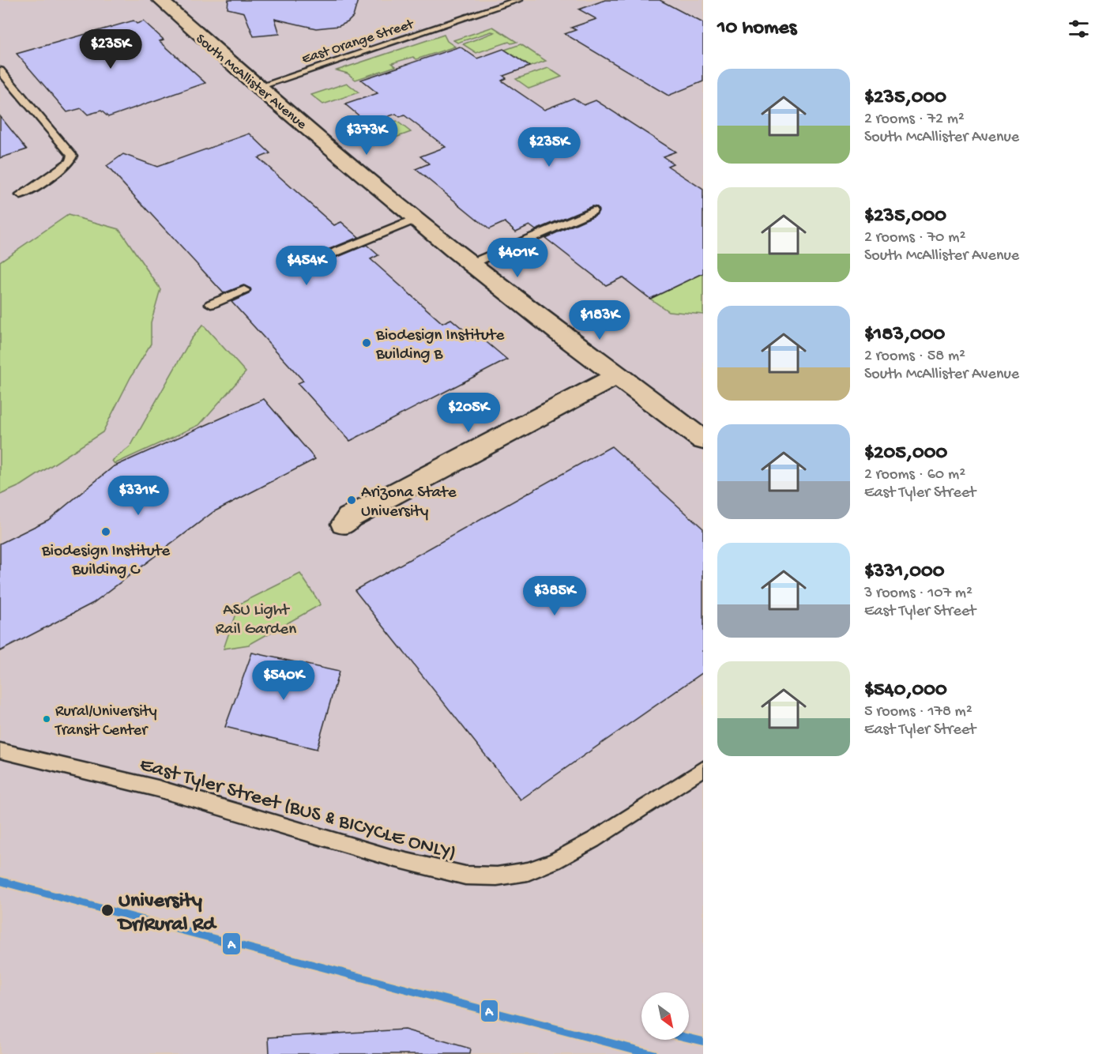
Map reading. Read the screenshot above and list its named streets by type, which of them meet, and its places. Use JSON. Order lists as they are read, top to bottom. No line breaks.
{"streets":{"street":["South McAllister Avenue"],"lane":["East Orange Street","East Tyler Street (BUS & BICYCLE ONLY)"]},"crossings":[["East Orange Street","South McAllister Avenue"]],"parks":["ASU Light Rail Garden"],"places":["Biodesign Institute Building B","Arizona State University","Biodesign Institute Building C","Rural/University Transit Center","University Dr/Rural Rd"],"lines":["transit line A"],"north":"bottom right","page":{"heading":"10 homes","price":["$235K","$373K","$235K","$401K","$454K","$183K","$205K","$331K","$385K","$540K"],"list":[{"name":"$235,000","note":"2 rooms · 72 m² · South McAllister Avenue"},{"name":"$235,000","note":"2 rooms · 70 m² · South McAllister Avenue"},{"name":"$183,000","note":"2 rooms · 58 m² · South McAllister Avenue"},{"name":"$205,000","note":"2 rooms · 60 m² · East Tyler Street"},{"name":"$331,000","note":"3 rooms · 107 m² · East Tyler Street"},{"name":"$540,000","note":"5 rooms · 178 m² · East Tyler Street"}]}}
